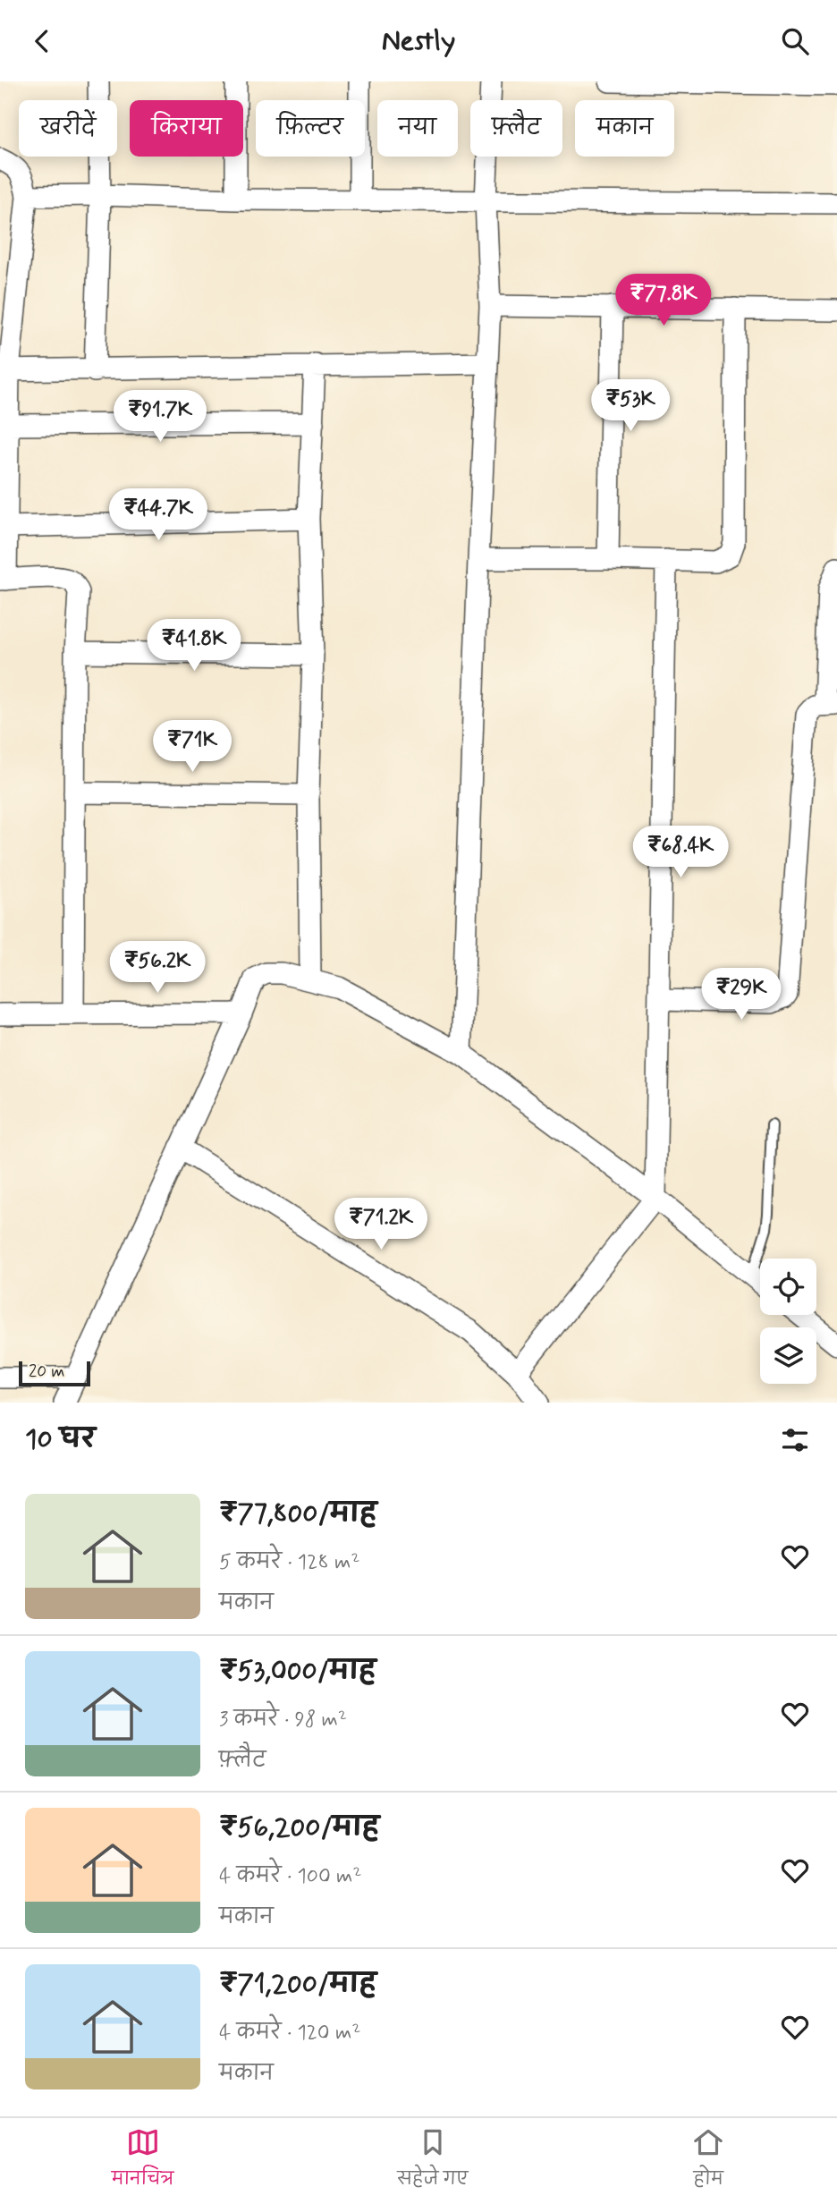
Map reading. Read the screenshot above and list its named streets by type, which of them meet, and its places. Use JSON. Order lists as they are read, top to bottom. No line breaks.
{"scale_bar":"20 m","page":{"header":"Nestly","chip":["खरीदें","किराया","फ़िल्टर","नया","फ़्लैट","मकान"],"price":["₹77.8K","₹53K","₹91.7K","₹44.7K","₹41.8K","₹71K","₹68.4K","₹56.2K","₹29K","₹71.2K"],"scale":"20 m","heading":"10 घर","list":[{"name":"₹77,800/माह","note":"5 कमरे · 128 m² · मकान"},{"name":"₹53,000/माह","note":"3 कमरे · 98 m² · फ़्लैट"},{"name":"₹56,200/माह","note":"4 कमरे · 100 m² · मकान"},{"name":"₹71,200/माह","note":"4 कमरे · 120 m² · मकान"}],"tabs":["मानचित्र","सहेजे गए","होम"]}}
